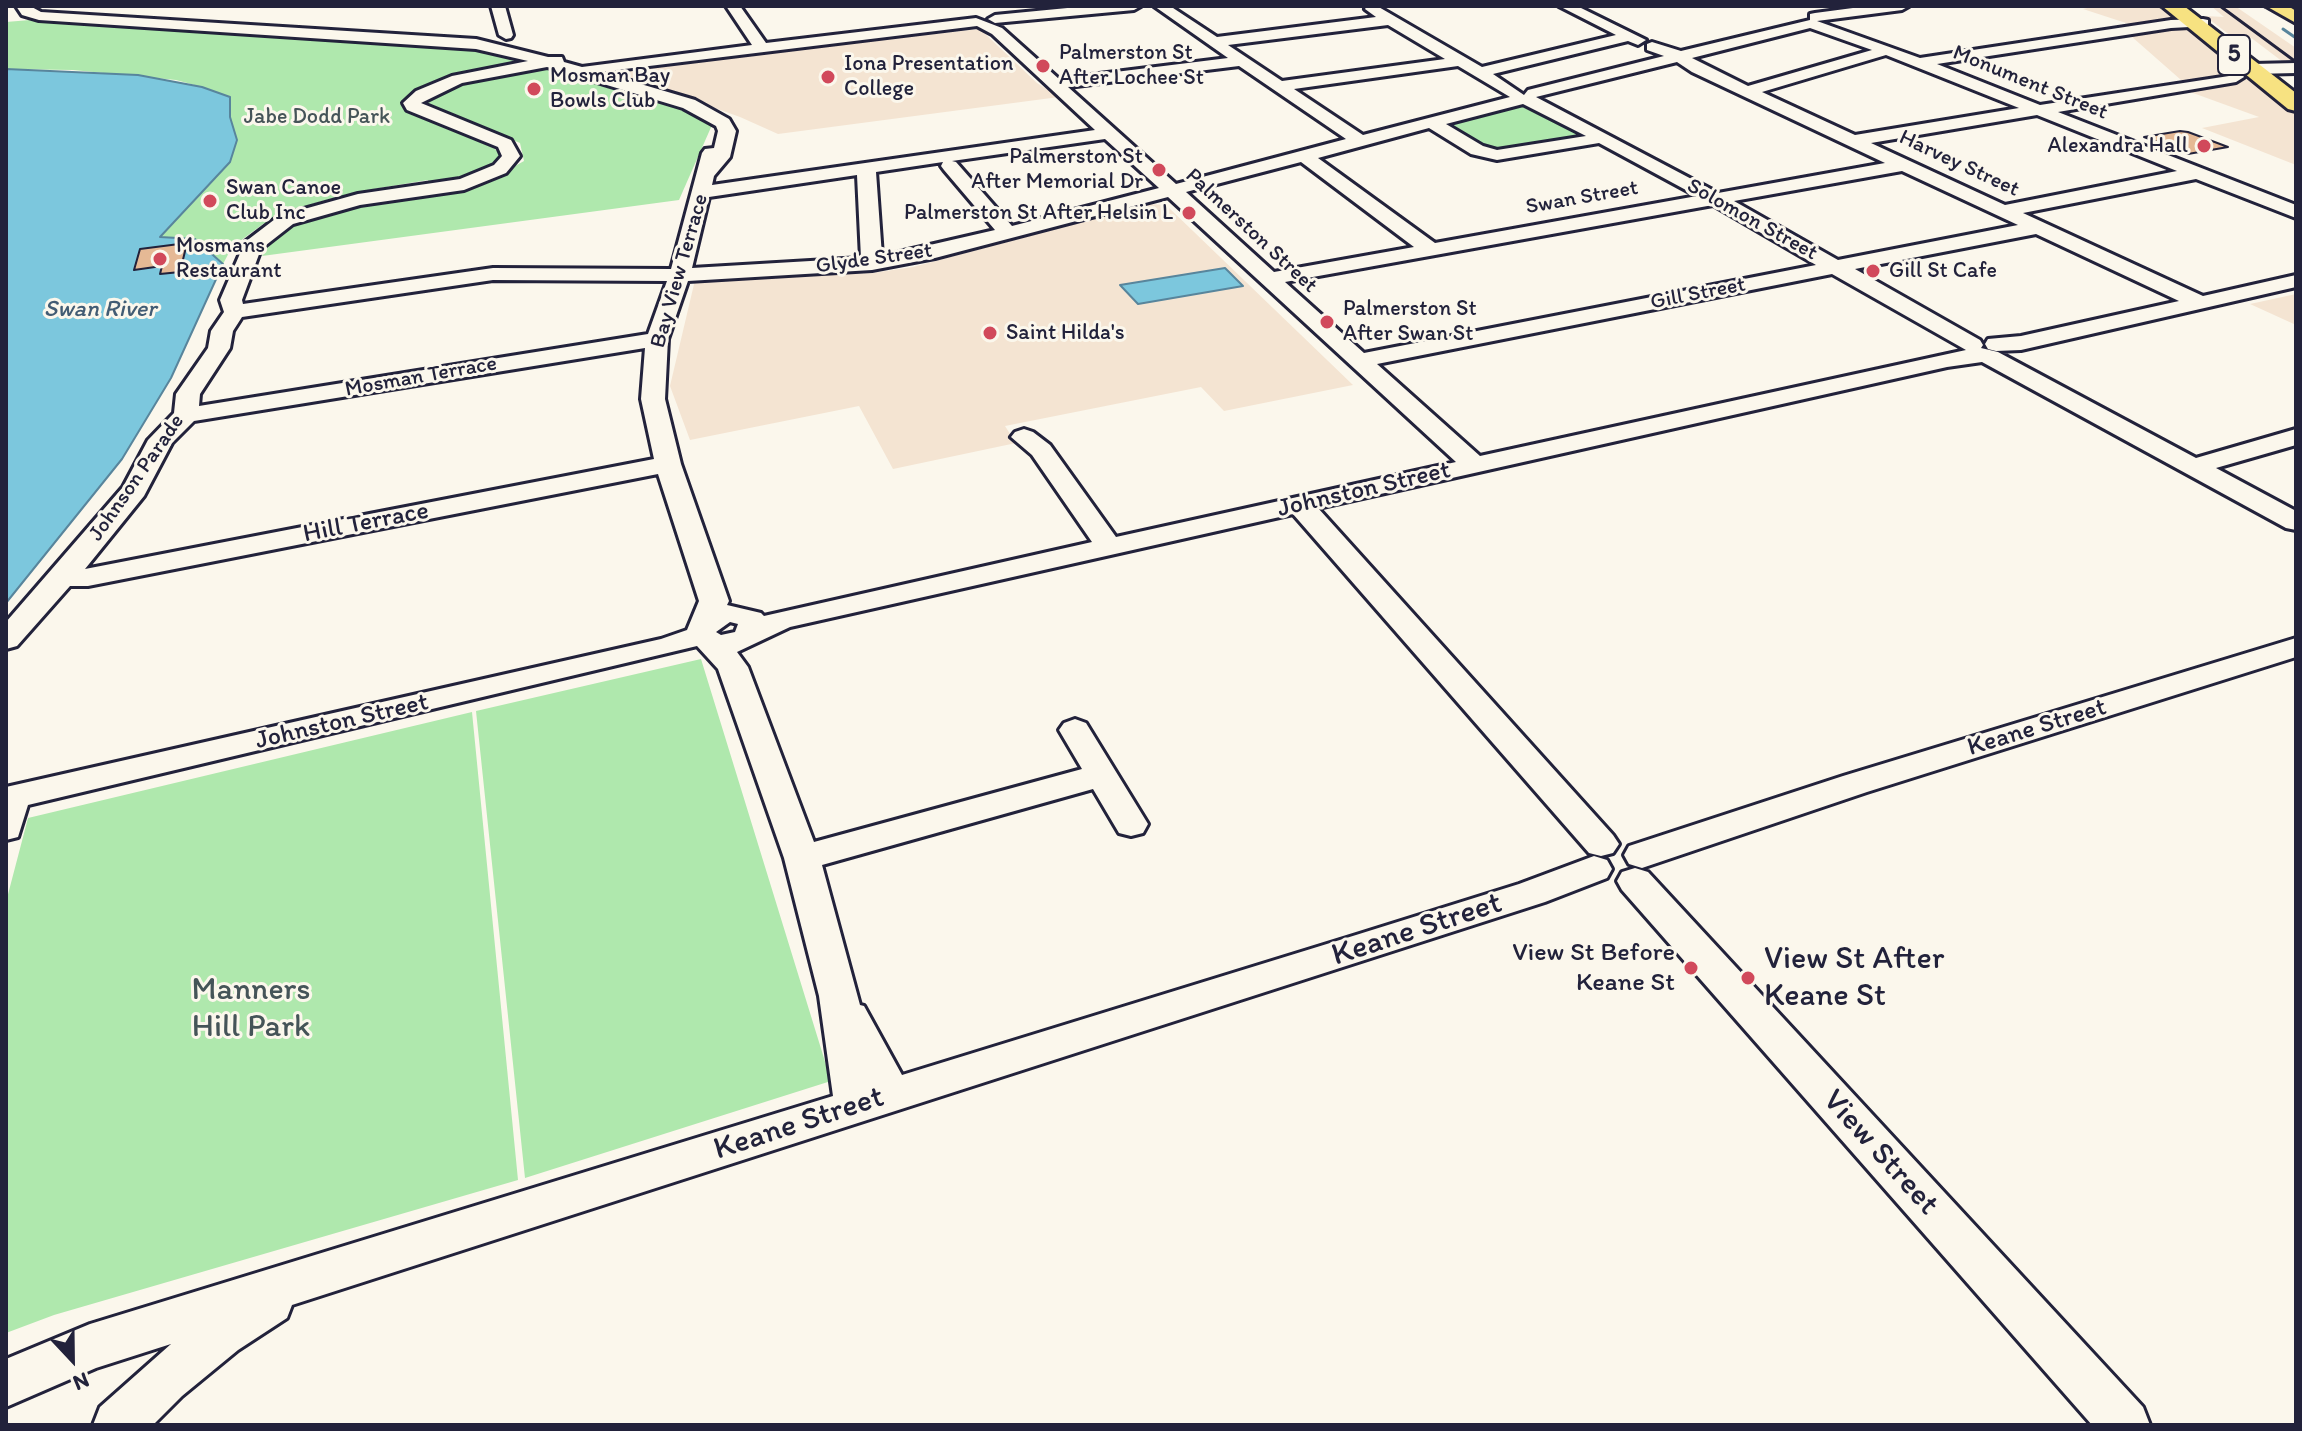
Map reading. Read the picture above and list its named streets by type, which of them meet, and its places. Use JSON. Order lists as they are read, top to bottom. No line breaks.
{"streets":{"highway":["5"],"street":["Monument Street","Harvey Street","Swan Street","Solomon Street","Palmerston Street","Glyde Street","Bay View Terrace","Gill Street","Mosman Terrace","Johnson Parade","Johnston Street","Hill Terrace","Keane Street","View Street"]},"crossings":[["Monument Street","Glyde Street"],["Harvey Street","Swan Street"],["Harvey Street","Glyde Street"],["Harvey Street","Gill Street"],["Harvey Street","Johnston Street"],["Swan Street","Solomon Street"],["Swan Street","Palmerston Street"],["Solomon Street","Glyde Street"],["Solomon Street","Gill Street"],["Solomon Street","Johnston Street"],["Palmerston Street","Glyde Street"],["Palmerston Street","Gill Street"],["Palmerston Street","Johnston Street"],["Glyde Street","Bay View Terrace"],["Glyde Street","Johnson Parade"],["Bay View Terrace","Mosman Terrace"],["Bay View Terrace","Johnson Parade"],["Bay View Terrace","Johnston Street"],["Bay View Terrace","Hill Terrace"],["Bay View Terrace","Keane Street"],["Mosman Terrace","Johnson Parade"],["Johnson Parade","Hill Terrace"],["Keane Street","View Street"]],"water":["Swan River"],"parks":["Jabe Dodd Park","Manners Hill Park"],"places":["Palmerston St After Lochee St","Iona Presentation College","Mosman Bay Bowls Club","Alexandra Hall","Palmerston St After Memorial Dr","Swan Canoe Club Inc","Palmerston St After Helsin L","Mosmans Restaurant","Gill St Cafe","Palmerston St After Swan St","Saint Hilda's","View St Before Keane St","View St After Keane St"],"north":"bottom"}
